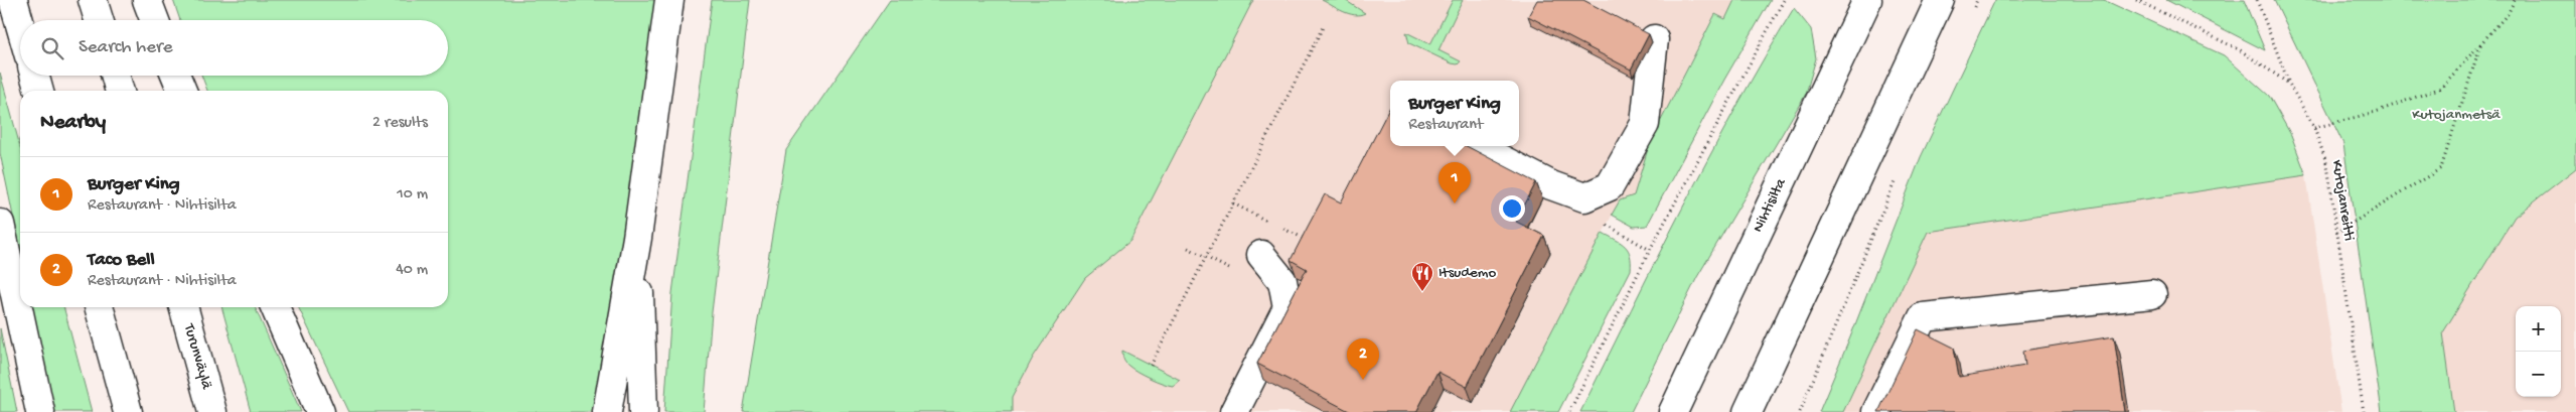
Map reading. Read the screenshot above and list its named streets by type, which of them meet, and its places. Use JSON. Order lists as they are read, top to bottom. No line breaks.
{"streets":{"main road":["Nihtisilta","Turunväylä"],"path":["Kutojanreitti"]},"parks":["Kutojanmetsä"],"places":{"restaurant":["Itsudemo"]},"page":{"search":"Search here","popup":["Burger King","Restaurant"],"heading":["Nearby","2 results"],"list":[{"mark":"1","name":"Burger King","note":"Restaurant · Nihtisilta","value":"10 m"},{"mark":"2","name":"Taco Bell","note":"Restaurant · Nihtisilta","value":"40 m"}],"pins":["1","2"],"map_buttons":["+","−"]}}
